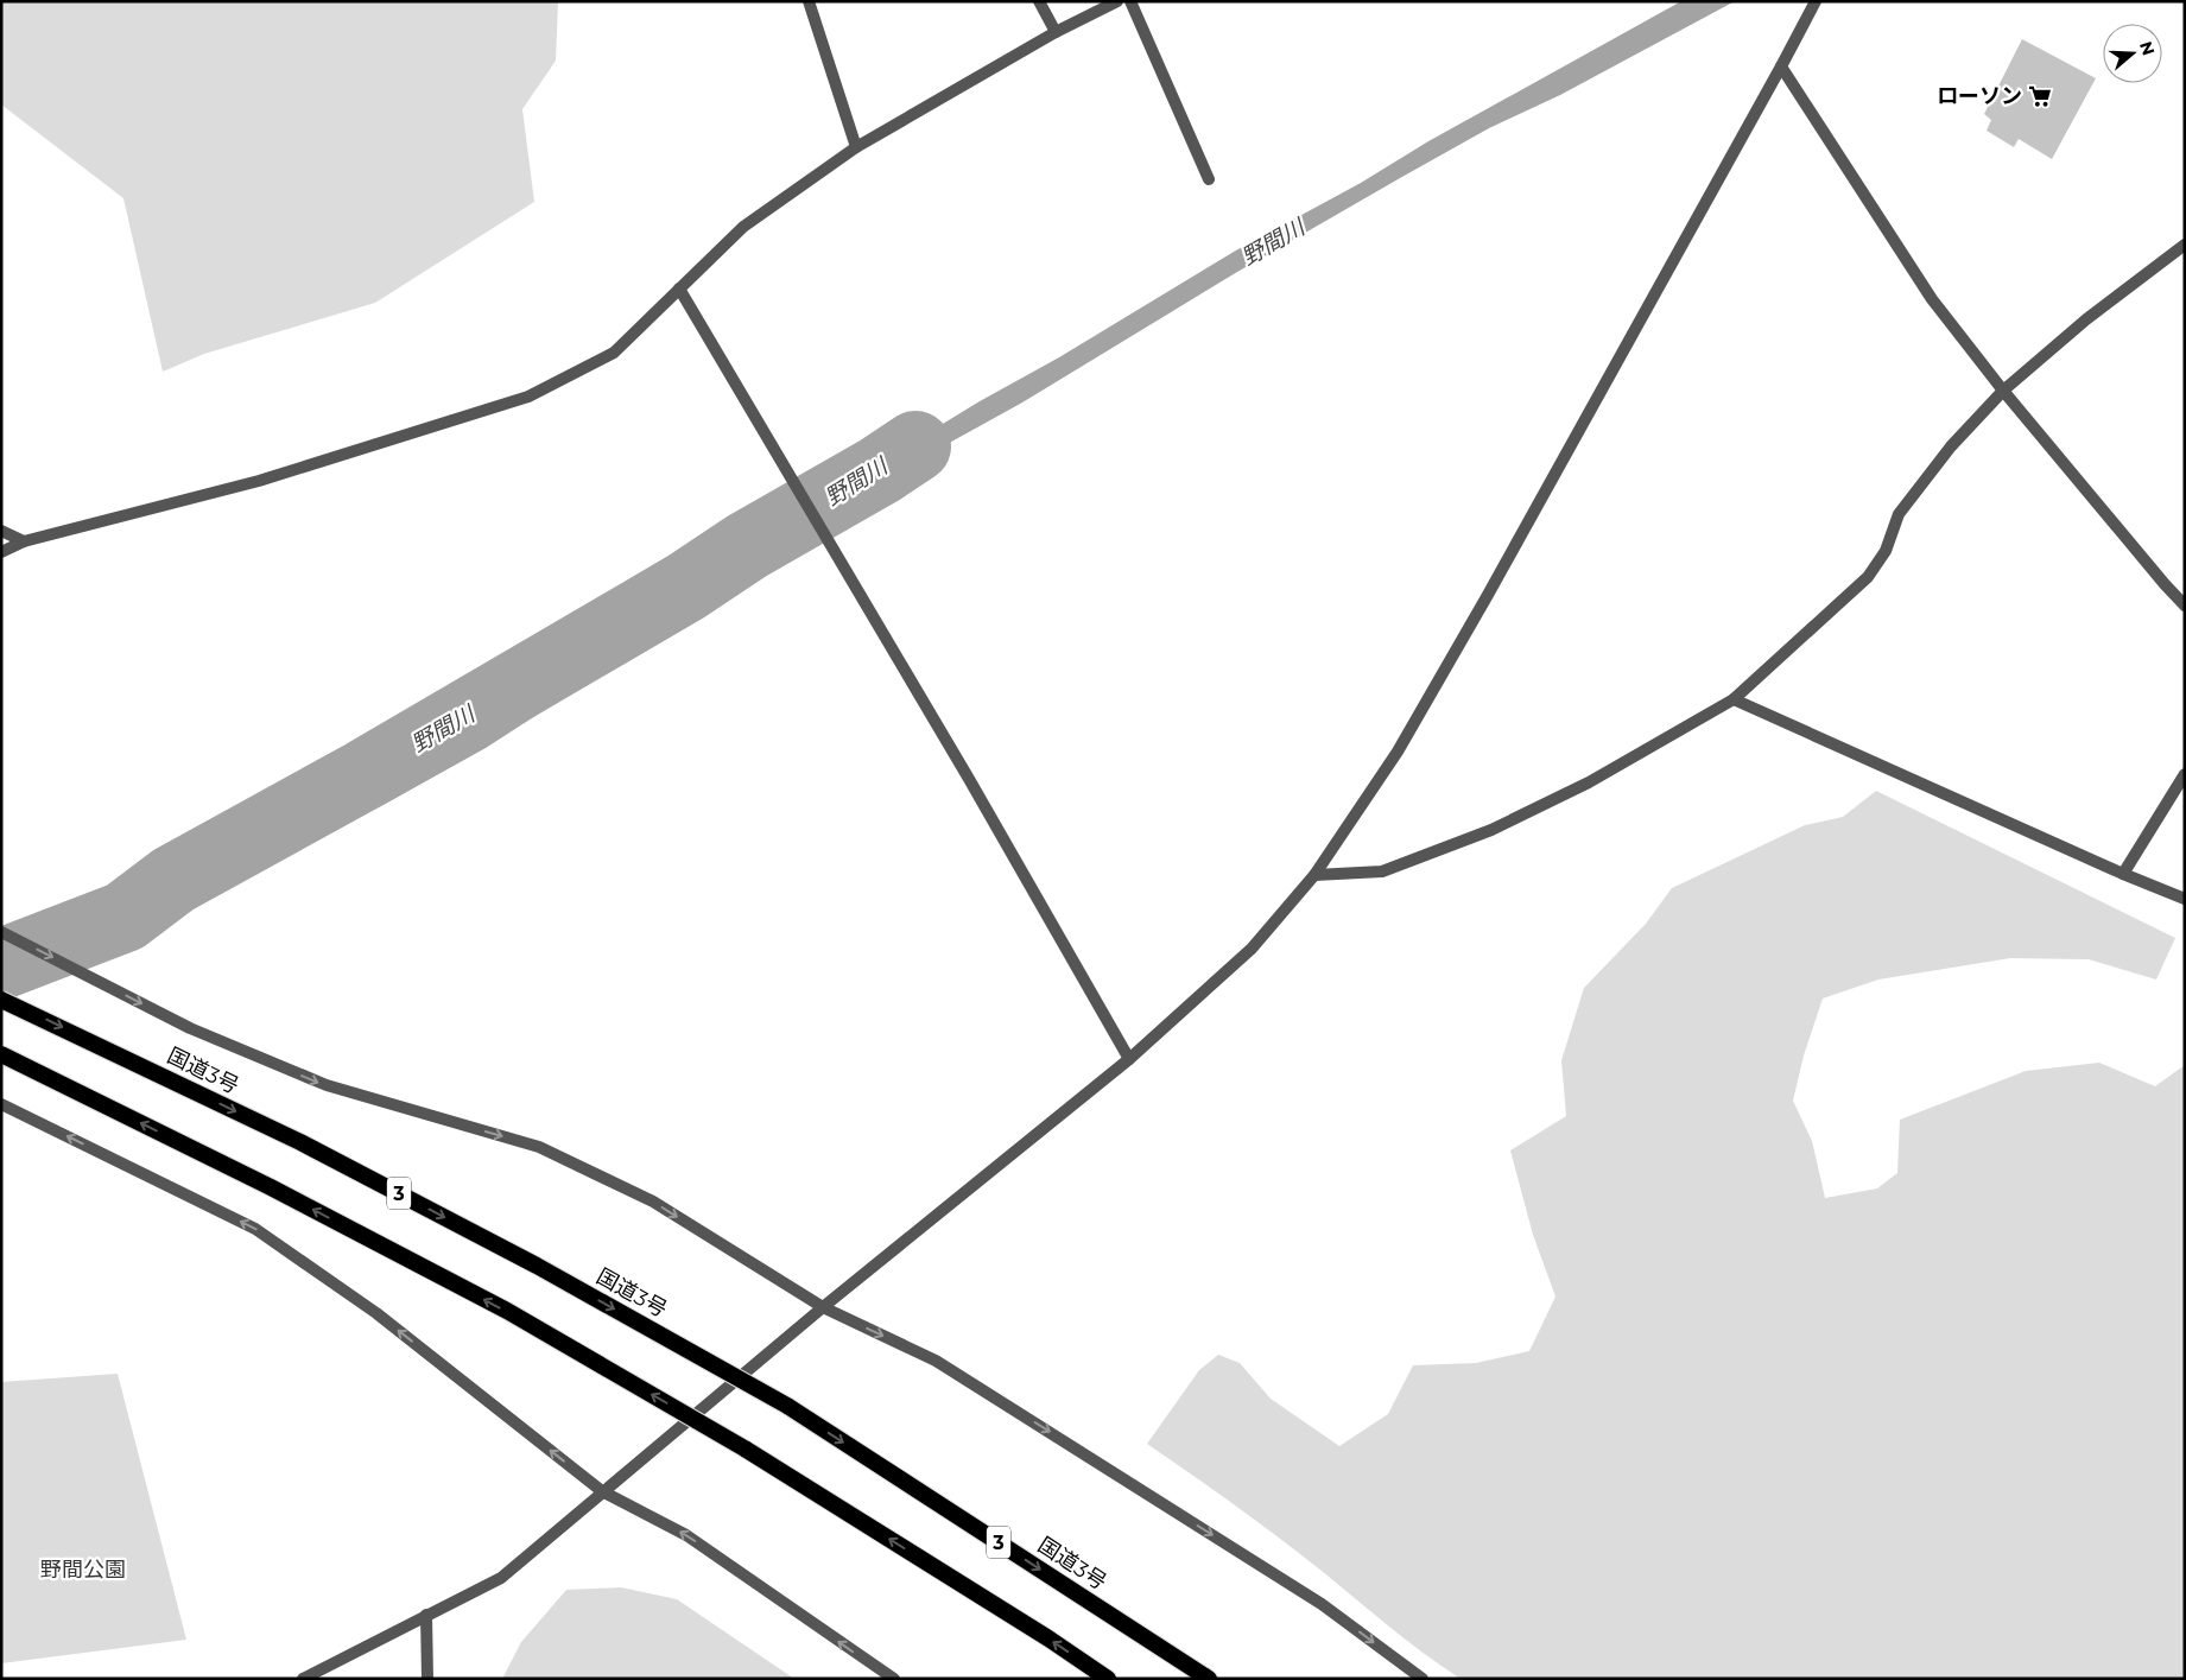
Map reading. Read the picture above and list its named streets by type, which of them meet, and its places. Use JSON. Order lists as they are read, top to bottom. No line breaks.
{"streets":{"highway":["国道3号","3"]},"water":["野間川"],"parks":["野間公園"],"places":{"supermarket":["ローソン"]},"north":"right"}
